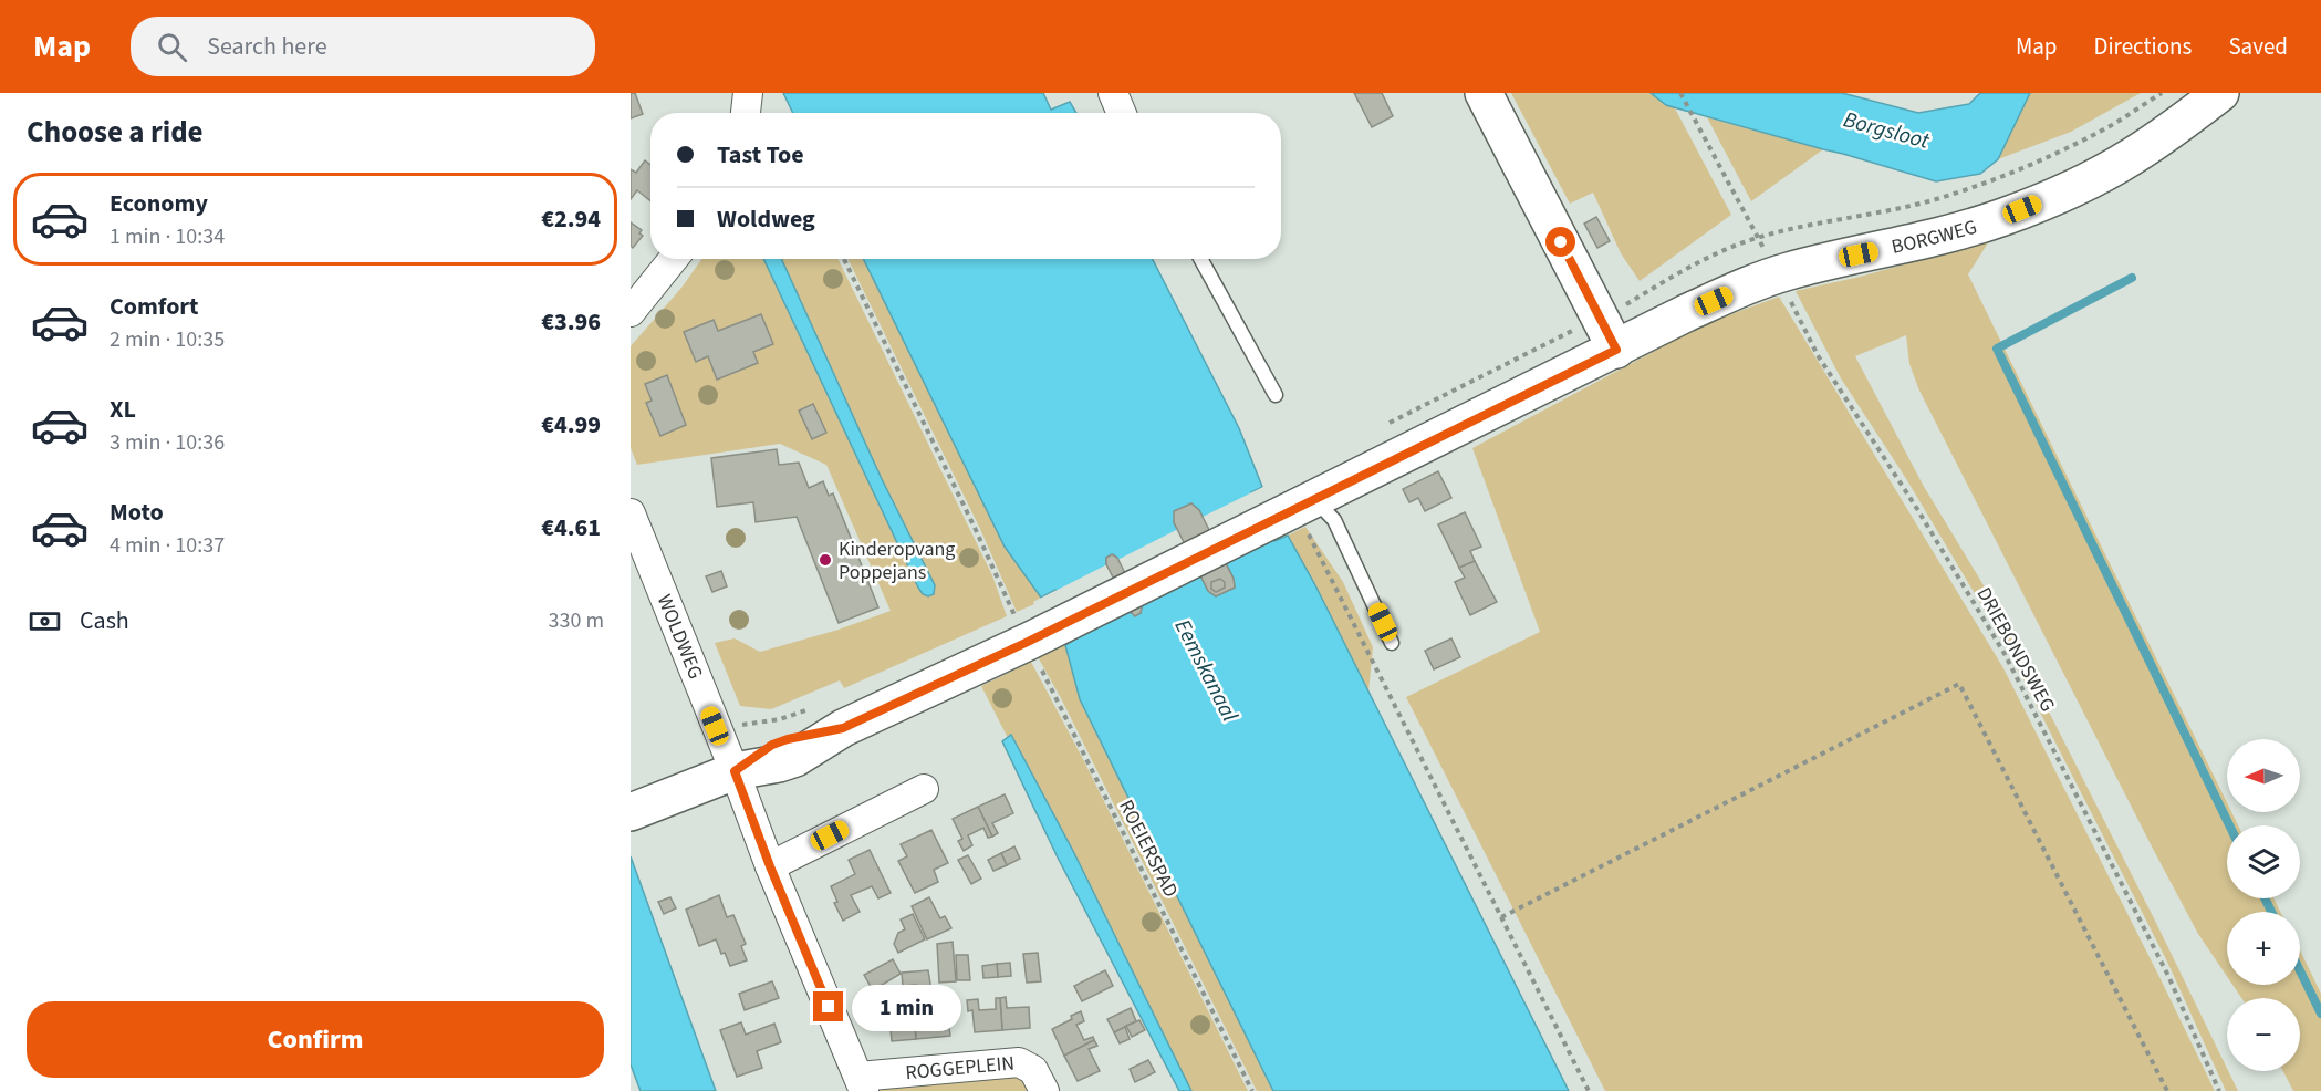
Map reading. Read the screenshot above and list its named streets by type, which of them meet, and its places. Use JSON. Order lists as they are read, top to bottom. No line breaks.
{"streets":{"main road":["BORGWEG"],"street":["WOLDWEG","ROGGEPLEIN"],"path":["DRIEBONDSWEG","ROEIERSPAD"]},"crossings":[["BORGWEG","WOLDWEG"],["BORGWEG","DRIEBONDSWEG"],["BORGWEG","ROEIERSPAD"],["WOLDWEG","ROGGEPLEIN"]],"water":["Borgsloot","Eemskanaal"],"places":["Kinderopvang Poppejans"],"north":"left","page":{"header":"Map","search":"Search here","nav":["Map","Directions","Saved"],"heading":"Choose a ride","banner":["Tast Toe","Woldweg"],"list":[{"name":"Economy","note":"1 min · 10:34","value":"€2.94"},{"name":"Comfort","note":"2 min · 10:35","value":"€3.96"},{"name":"XL","note":"3 min · 10:36","value":"€4.99"},{"name":"Moto","note":"4 min · 10:37","value":"€4.61"}],"pay":["Cash","330 m"],"map_buttons":["+","−"],"bubble":"1 min","buttons":"Confirm"}}
